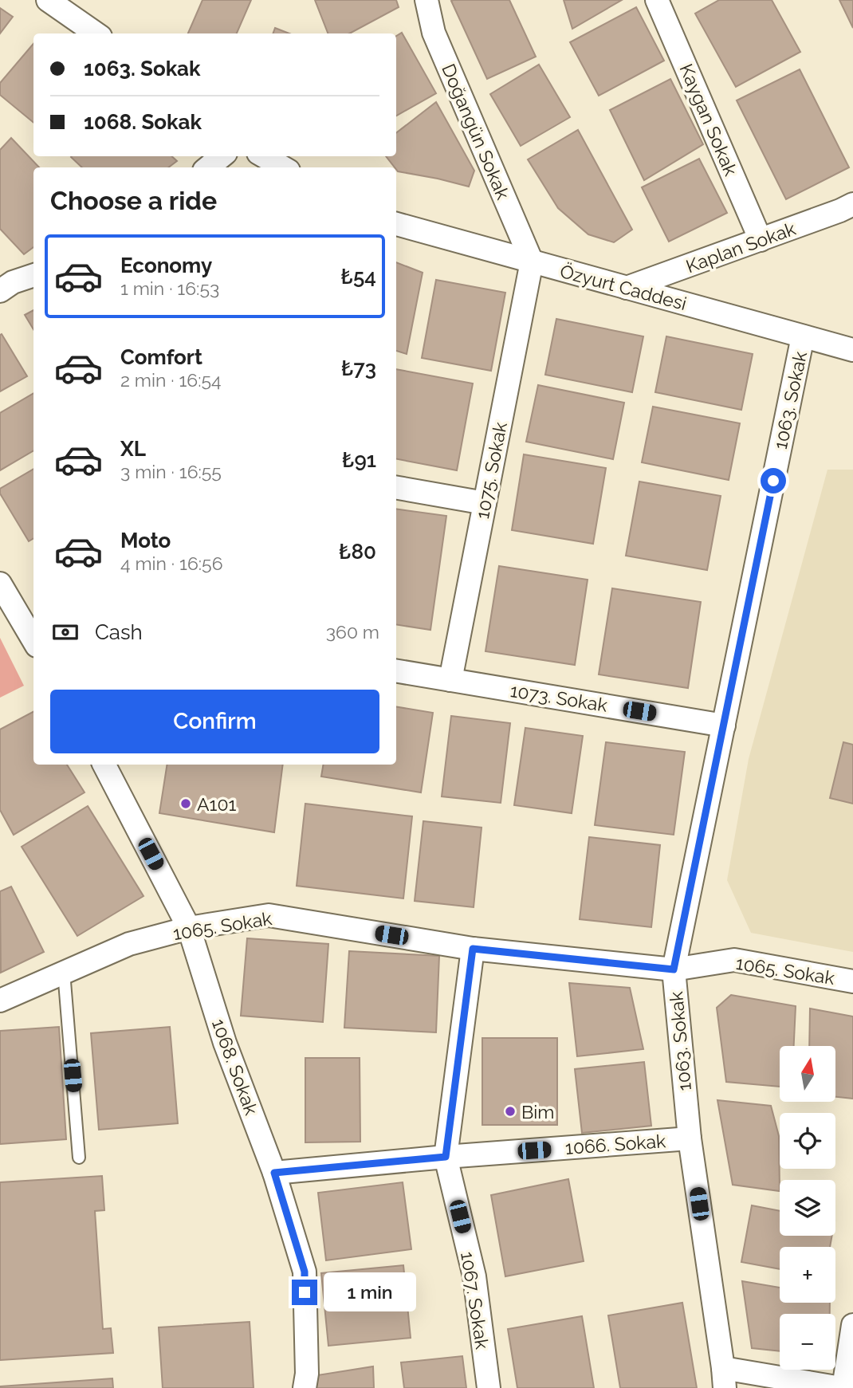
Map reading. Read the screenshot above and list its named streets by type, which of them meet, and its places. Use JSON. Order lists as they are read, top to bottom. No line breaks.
{"streets":{"street":["Kaygan Sokak","Doğangün Sokak","Kaplan Sokak","Özyurt Caddesi","1063. Sokak","1075. Sokak","1073. Sokak","1065. Sokak","1068. Sokak","1066. Sokak","1067. Sokak"]},"crossings":[["Kaygan Sokak","Kaplan Sokak"],["Doğangün Sokak","Özyurt Caddesi"],["Doğangün Sokak","1075. Sokak"],["Kaplan Sokak","Özyurt Caddesi"],["Özyurt Caddesi","1063. Sokak"],["Özyurt Caddesi","1075. Sokak"],["1063. Sokak","1073. Sokak"],["1063. Sokak","1065. Sokak"],["1063. Sokak","1066. Sokak"],["1075. Sokak","1073. Sokak"],["1065. Sokak","1068. Sokak"],["1065. Sokak","1067. Sokak"],["1068. Sokak","1066. Sokak"],["1066. Sokak","1067. Sokak"]],"places":["A101","Bim"],"north":"top","page":{"banner":["1063. Sokak","1068. Sokak"],"heading":"Choose a ride","list":[{"name":"Economy","note":"1 min · 16:53","value":"₺54"},{"name":"Comfort","note":"2 min · 16:54","value":"₺73"},{"name":"XL","note":"3 min · 16:55","value":"₺91"},{"name":"Moto","note":"4 min · 16:56","value":"₺80"}],"pay":["Cash","360 m"],"buttons":"Confirm","map_buttons":["+","−"],"bubble":"1 min"}}
